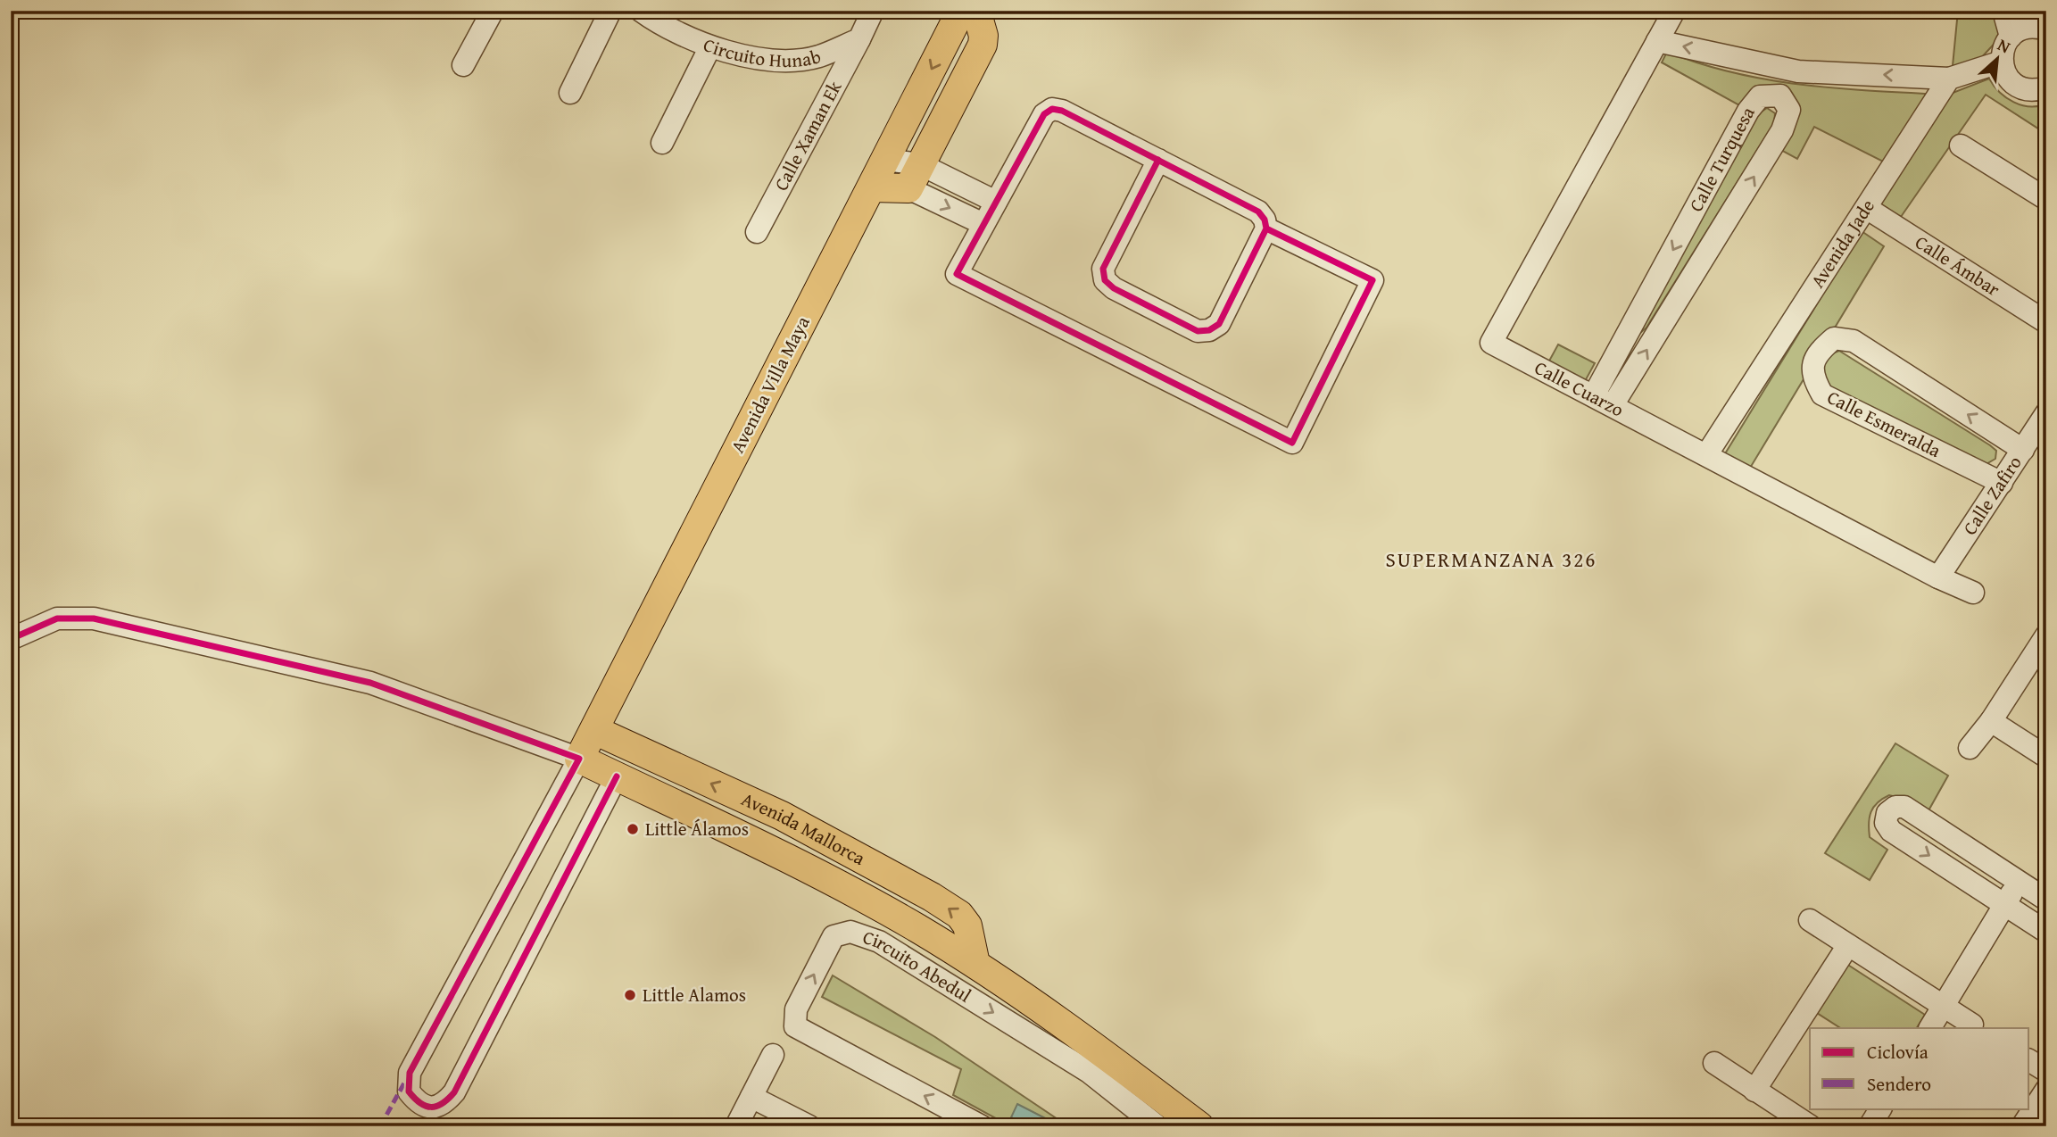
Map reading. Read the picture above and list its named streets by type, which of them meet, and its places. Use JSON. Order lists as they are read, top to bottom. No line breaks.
{"streets":{"main road":["Avenida Villa Maya","Avenida Mallorca"],"street":["Circuito Hunab","Calle Xaman Ek","Calle Turquesa","Avenida Jade","Calle Ámbar","Calle Cuarzo","Calle Esmeralda","Calle Zafiro","Circuito Abedul"]},"crossings":[["Circuito Hunab","Calle Xaman Ek"],["Calle Turquesa","Calle Cuarzo"],["Avenida Jade","Calle Ámbar"],["Avenida Jade","Calle Cuarzo"],["Avenida Villa Maya","Avenida Mallorca"],["Calle Cuarzo","Calle Zafiro"],["Calle Esmeralda","Calle Zafiro"]],"districts":["SUPERMANZANA 326"],"places":["Little Álamos","Little Alamos"],"legend":["Ciclovía","Sendero"],"north":"top right"}
